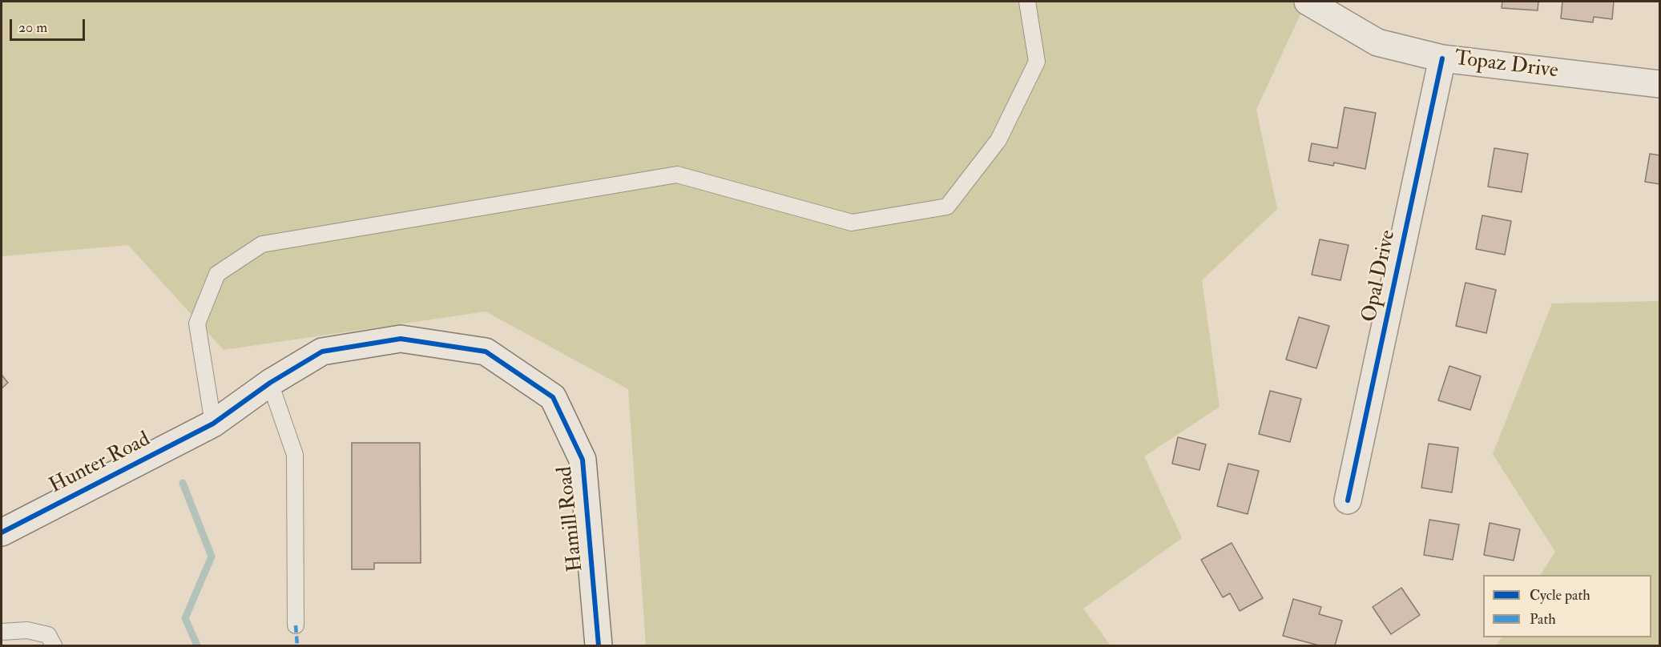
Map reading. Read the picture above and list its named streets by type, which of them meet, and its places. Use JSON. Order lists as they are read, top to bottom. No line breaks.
{"streets":{"street":["Topaz Drive","Opal Drive","Hunter Road","Hamill Road"]},"crossings":[["Topaz Drive","Opal Drive"],["Hunter Road","Hamill Road"]],"legend":["Cycle path","Path"],"scale_bar":"20 m"}
